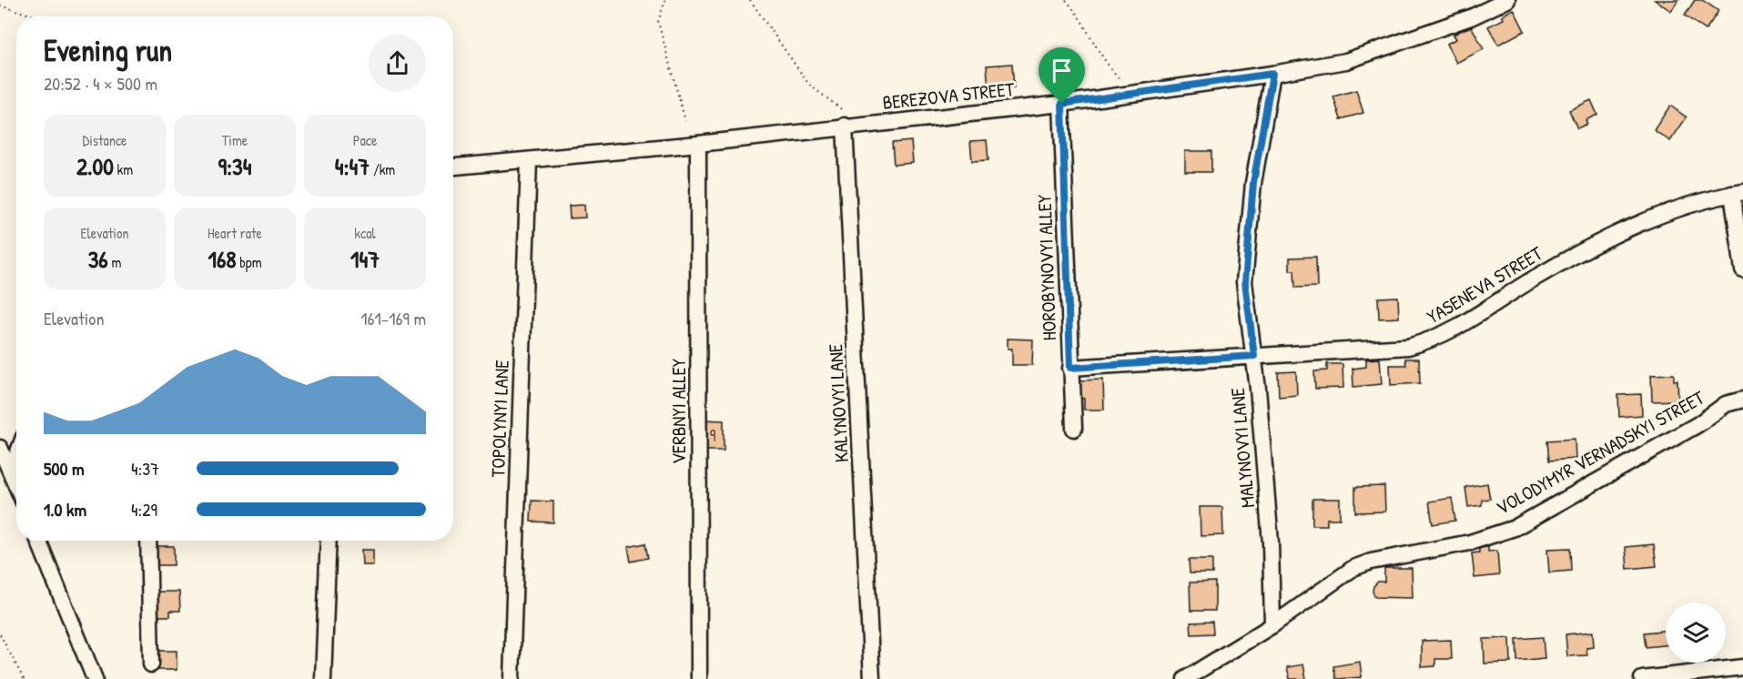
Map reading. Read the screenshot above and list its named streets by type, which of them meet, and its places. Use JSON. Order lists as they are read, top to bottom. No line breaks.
{"streets":{"street":["BEREZOVA STREET","HOROBYNOVYI ALLEY","YASENEVA STREET","KALYNOVYI LANE","VERBNYI ALLEY","TOPOLYNYI LANE","MALYNOVYI LANE","VOLODYMYR VERNADSKYI STREET"]},"crossings":[["BEREZOVA STREET","HOROBYNOVYI ALLEY"],["BEREZOVA STREET","KALYNOVYI LANE"],["BEREZOVA STREET","VERBNYI ALLEY"],["BEREZOVA STREET","TOPOLYNYI LANE"],["BEREZOVA STREET","MALYNOVYI LANE"],["HOROBYNOVYI ALLEY","YASENEVA STREET"],["YASENEVA STREET","MALYNOVYI LANE"],["MALYNOVYI LANE","VOLODYMYR VERNADSKYI STREET"]],"house_numbers":["9"],"page":{"heading":["Evening run","20:52 · 4 × 500 m"],"stats":[["Distance","2.00 km"],["Time","9:34"],["Pace","4:47 /km"],["Elevation","36 m"],["Heart rate","168 bpm"],["kcal","147"]],"chart":["Elevation","161–169 m"],"list":[{"name":"500 m","note":"4:37"},{"name":"1.0 km","note":"4:29"}]}}
